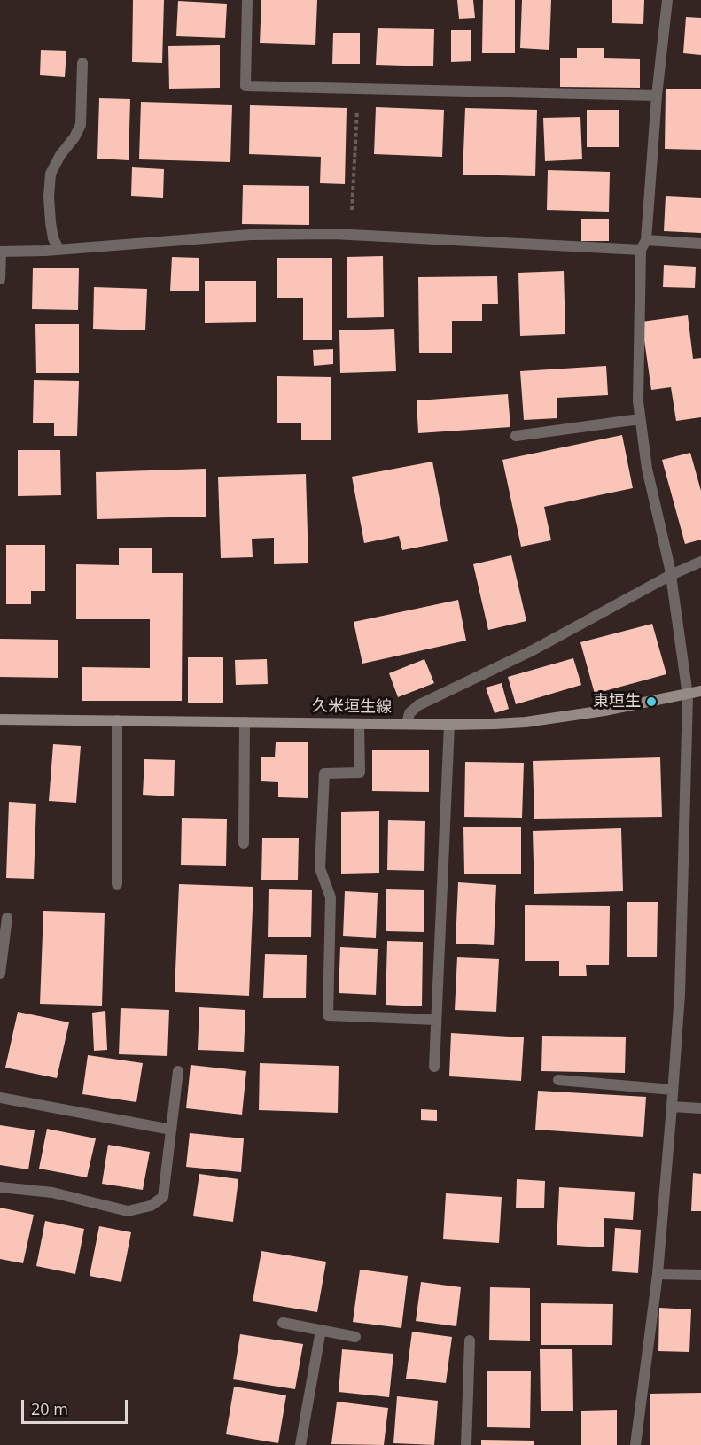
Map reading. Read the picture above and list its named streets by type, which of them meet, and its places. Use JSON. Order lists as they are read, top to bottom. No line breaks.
{"streets":{"main road":["久米垣生線"]},"places":["東垣生"],"scale_bar":"20 m"}
